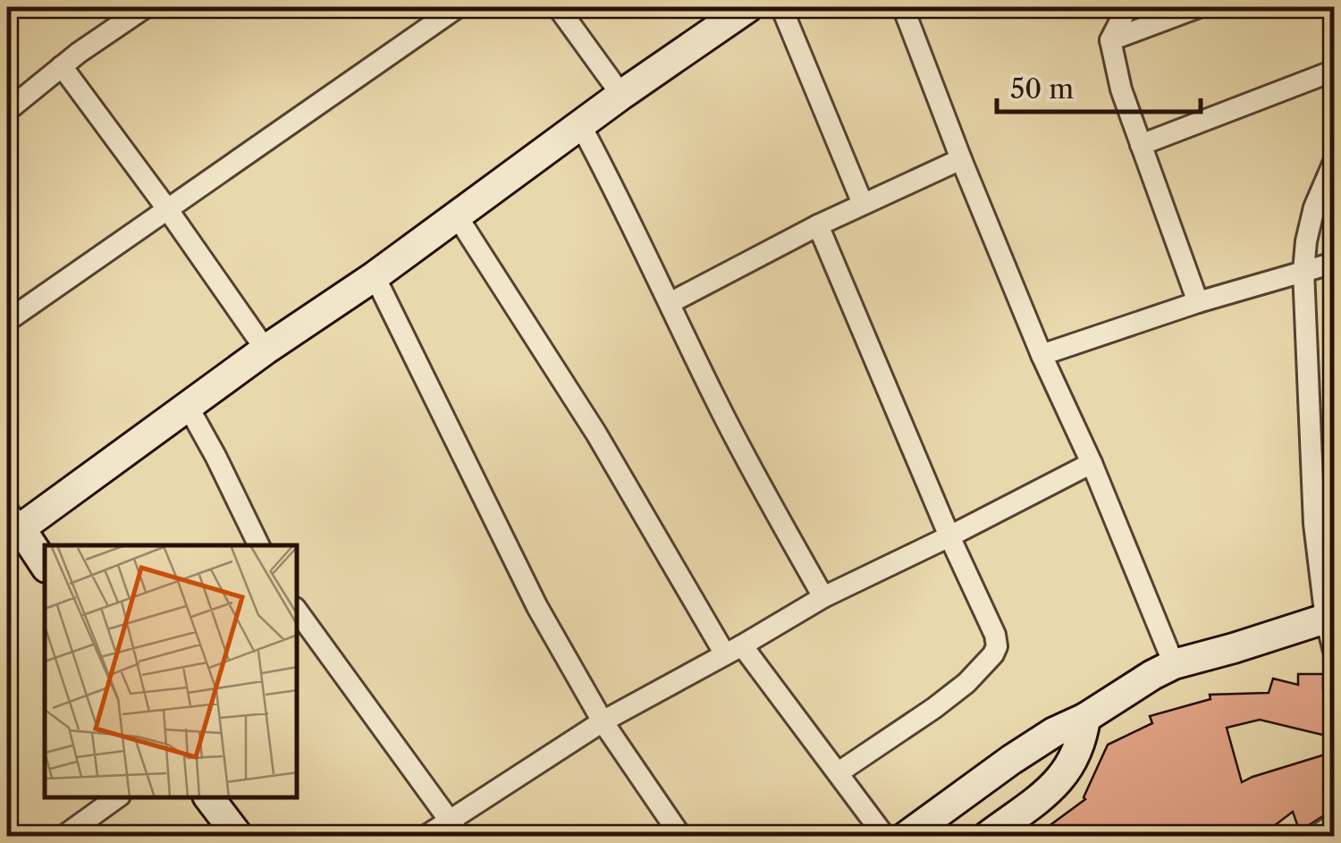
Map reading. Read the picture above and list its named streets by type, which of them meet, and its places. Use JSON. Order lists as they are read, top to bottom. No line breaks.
{"scale_bar":"50 m"}
